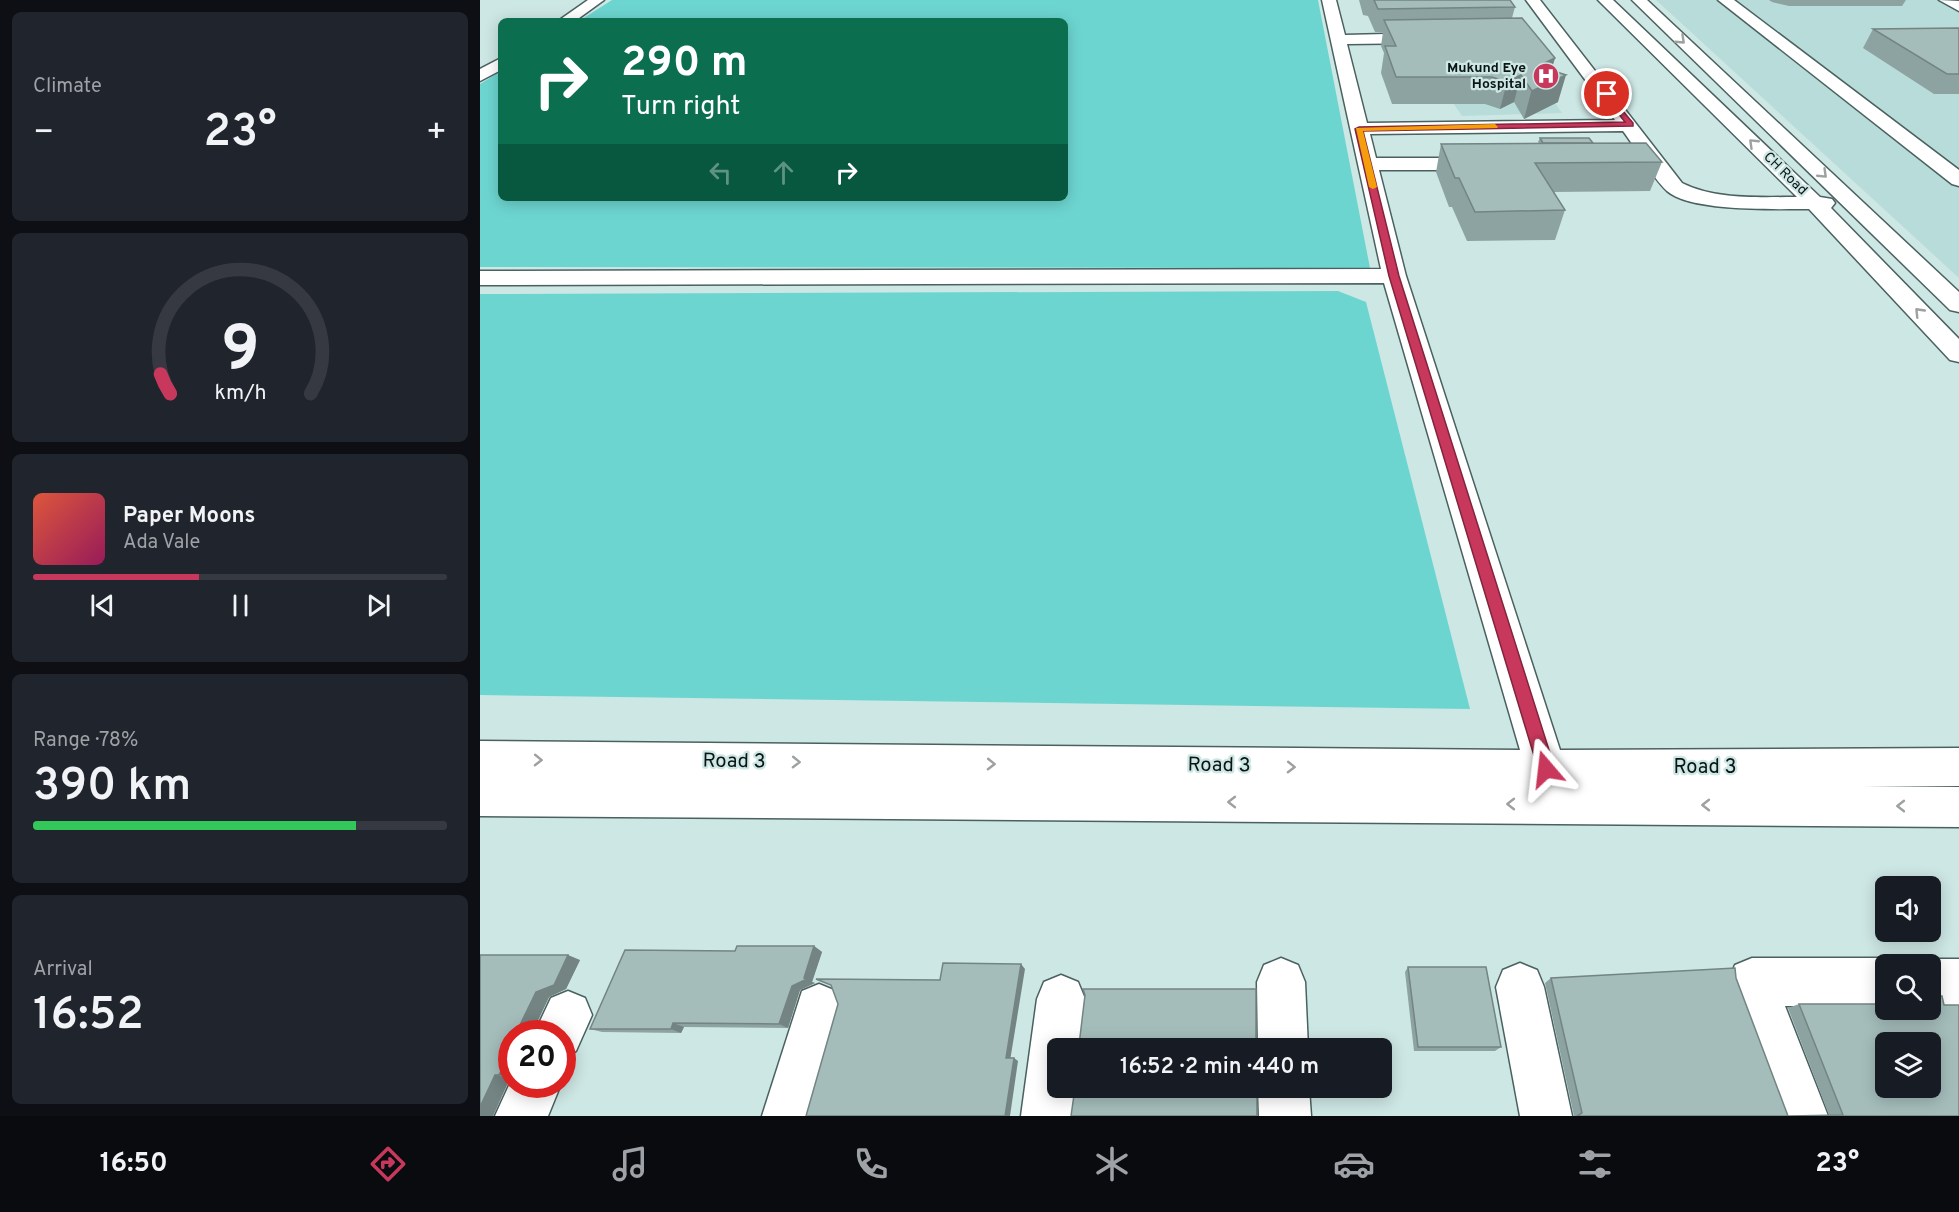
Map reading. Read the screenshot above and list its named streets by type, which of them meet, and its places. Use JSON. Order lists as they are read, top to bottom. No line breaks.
{"streets":{"street":["CH Road","Road 3"]},"places":{"hospital":["Mukund Eye Hospital"]},"page":{"tile":["Climate",["Range · 78%","390 km"],["Arrival","16:52"]],"turn":["290 m","Turn right"],"heat":["−","23°","+"],"song":["Paper Moons","Ada Vale"],"limit":"20","trip":"16:52 · 2 min · 440 m","tabs":["16:50","23°"],"gauge":["9","km/h"]}}
